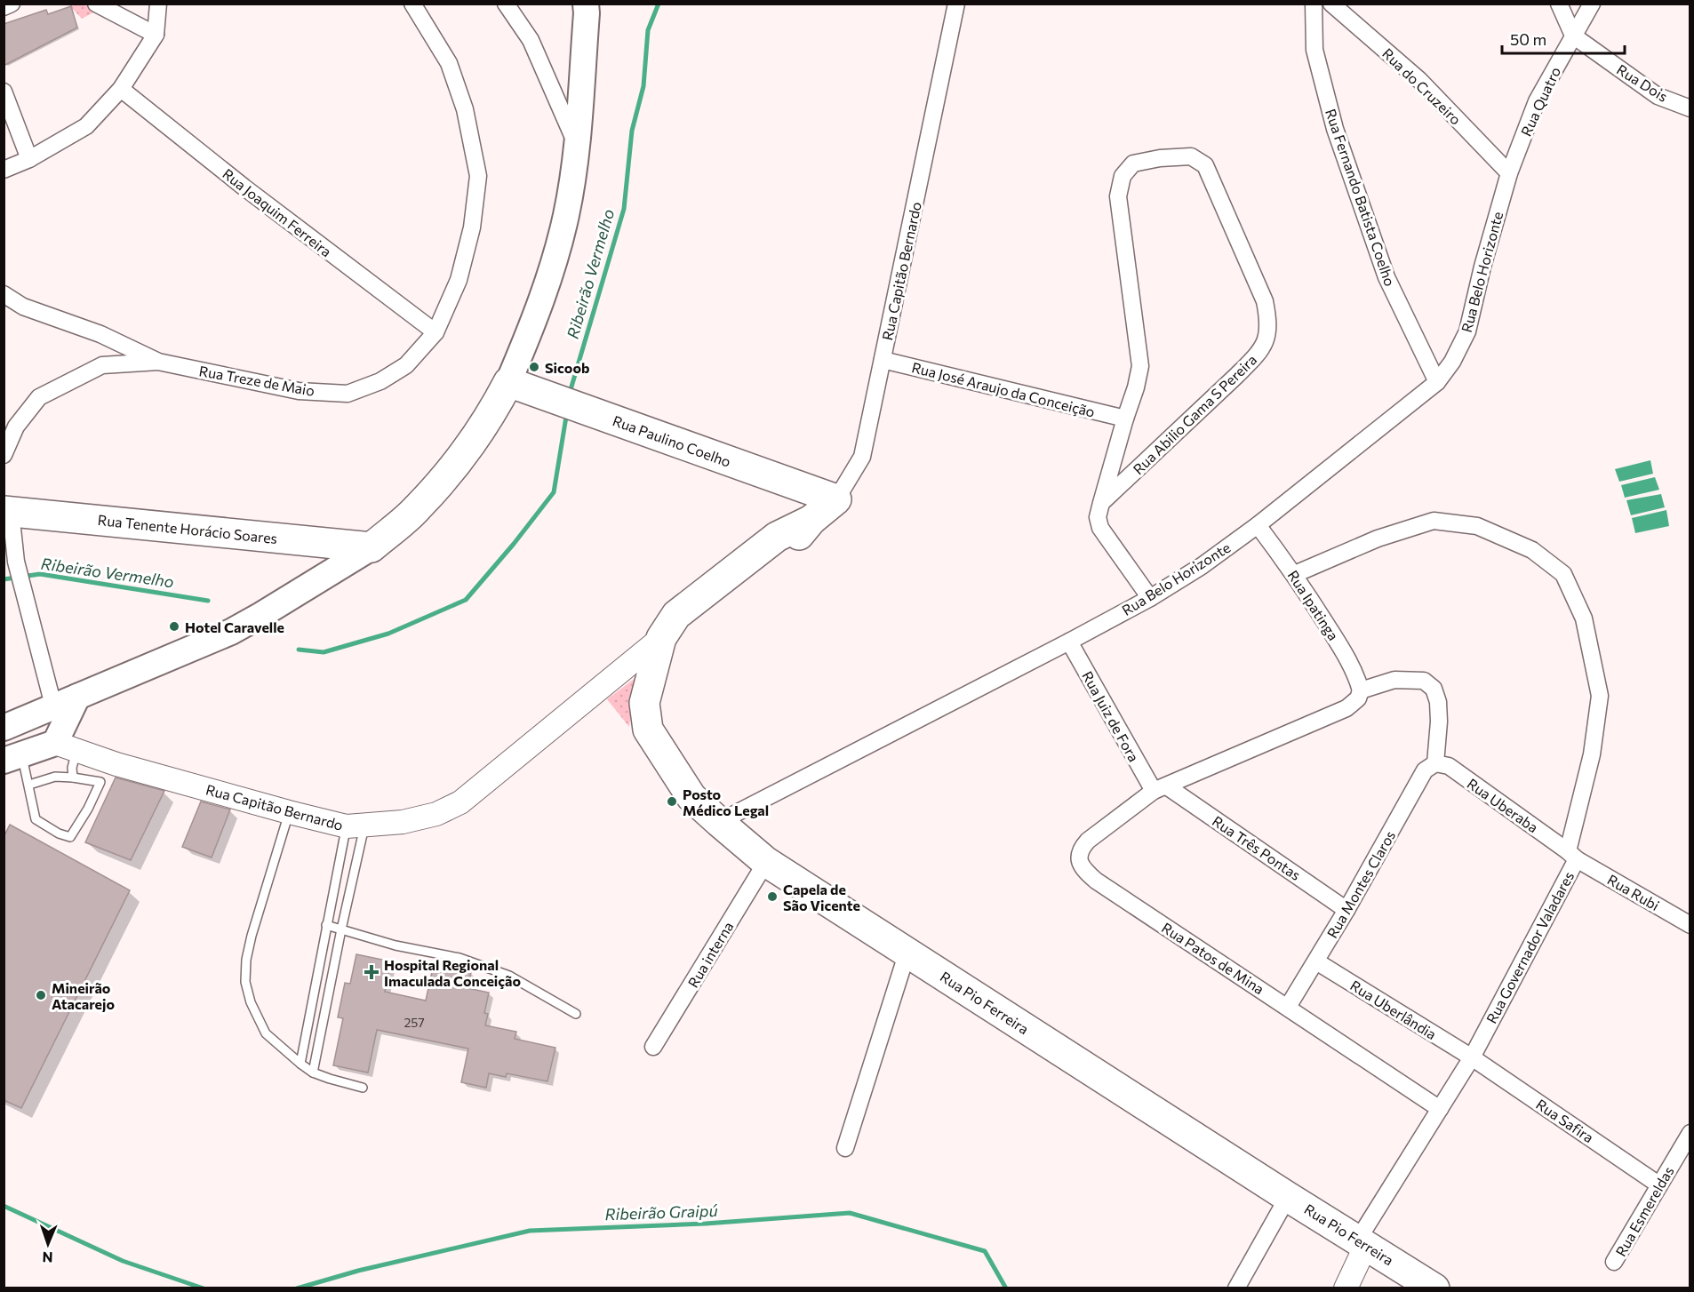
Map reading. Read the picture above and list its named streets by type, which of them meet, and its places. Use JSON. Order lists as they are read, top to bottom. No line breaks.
{"streets":{"highway":["Rua Capitão Bernardo","Rua Paulino Coelho","Rua Tenente Horácio Soares","Rua Pio Ferreira"],"street":["Rua Dois","Rua do Cruzeiro","Rua Quatro","Rua Fernando Batista Coelho","Rua Joaquim Ferreira","Rua Belo Horizonte","Rua Treze de Maio","Rua José Araujo da Conceição","Rua Abilio Gama S Pereira","Rua Ipatinga","Rua Juiz de Fora","Rua Uberaba","Rua Três Pontas","Rua Montes Claros","Rua Rubi","Rua Governador Valadares","Rua interna","Rua Patos de Mina","Rua Uberlândia","Rua Safira","Rua Esmereldas"]},"crossings":[["Rua Dois","Rua Quatro"],["Rua do Cruzeiro","Rua Quatro"],["Rua do Cruzeiro","Rua Belo Horizonte"],["Rua Quatro","Rua Belo Horizonte"],["Rua Fernando Batista Coelho","Rua Belo Horizonte"],["Rua Joaquim Ferreira","Rua Treze de Maio"],["Rua Capitão Bernardo","Rua José Araujo da Conceição"],["Rua Capitão Bernardo","Rua Paulino Coelho"],["Rua Capitão Bernardo","Rua Pio Ferreira"],["Rua Belo Horizonte","Rua Ipatinga"],["Rua Belo Horizonte","Rua Juiz de Fora"],["Rua Belo Horizonte","Rua Pio Ferreira"],["Rua José Araujo da Conceição","Rua Abilio Gama S Pereira"],["Rua Ipatinga","Rua Governador Valadares"],["Rua Juiz de Fora","Rua Três Pontas"],["Rua Juiz de Fora","Rua Patos de Mina"],["Rua Uberaba","Rua Montes Claros"],["Rua Uberaba","Rua Rubi"],["Rua Uberaba","Rua Governador Valadares"],["Rua Três Pontas","Rua Montes Claros"],["Rua Três Pontas","Rua Patos de Mina"],["Rua Montes Claros","Rua Patos de Mina"],["Rua Montes Claros","Rua Uberlândia"],["Rua Rubi","Rua Governador Valadares"],["Rua Governador Valadares","Rua Patos de Mina"],["Rua Governador Valadares","Rua Pio Ferreira"],["Rua Governador Valadares","Rua Uberlândia"],["Rua Governador Valadares","Rua Safira"],["Rua interna","Rua Pio Ferreira"],["Rua Uberlândia","Rua Safira"],["Rua Safira","Rua Esmereldas"]],"water":["Ribeirão Vermelho","Ribeirão Graipú"],"places":{"other":["Sicoob","Hotel Caravelle","Posto Médico Legal","Capela de São Vicente","Mineirão Atacarejo"],"health":["Hospital Regional Imaculada Conceição"]},"house_numbers":["257"],"scale_bar":"50 m","north":"bottom"}
